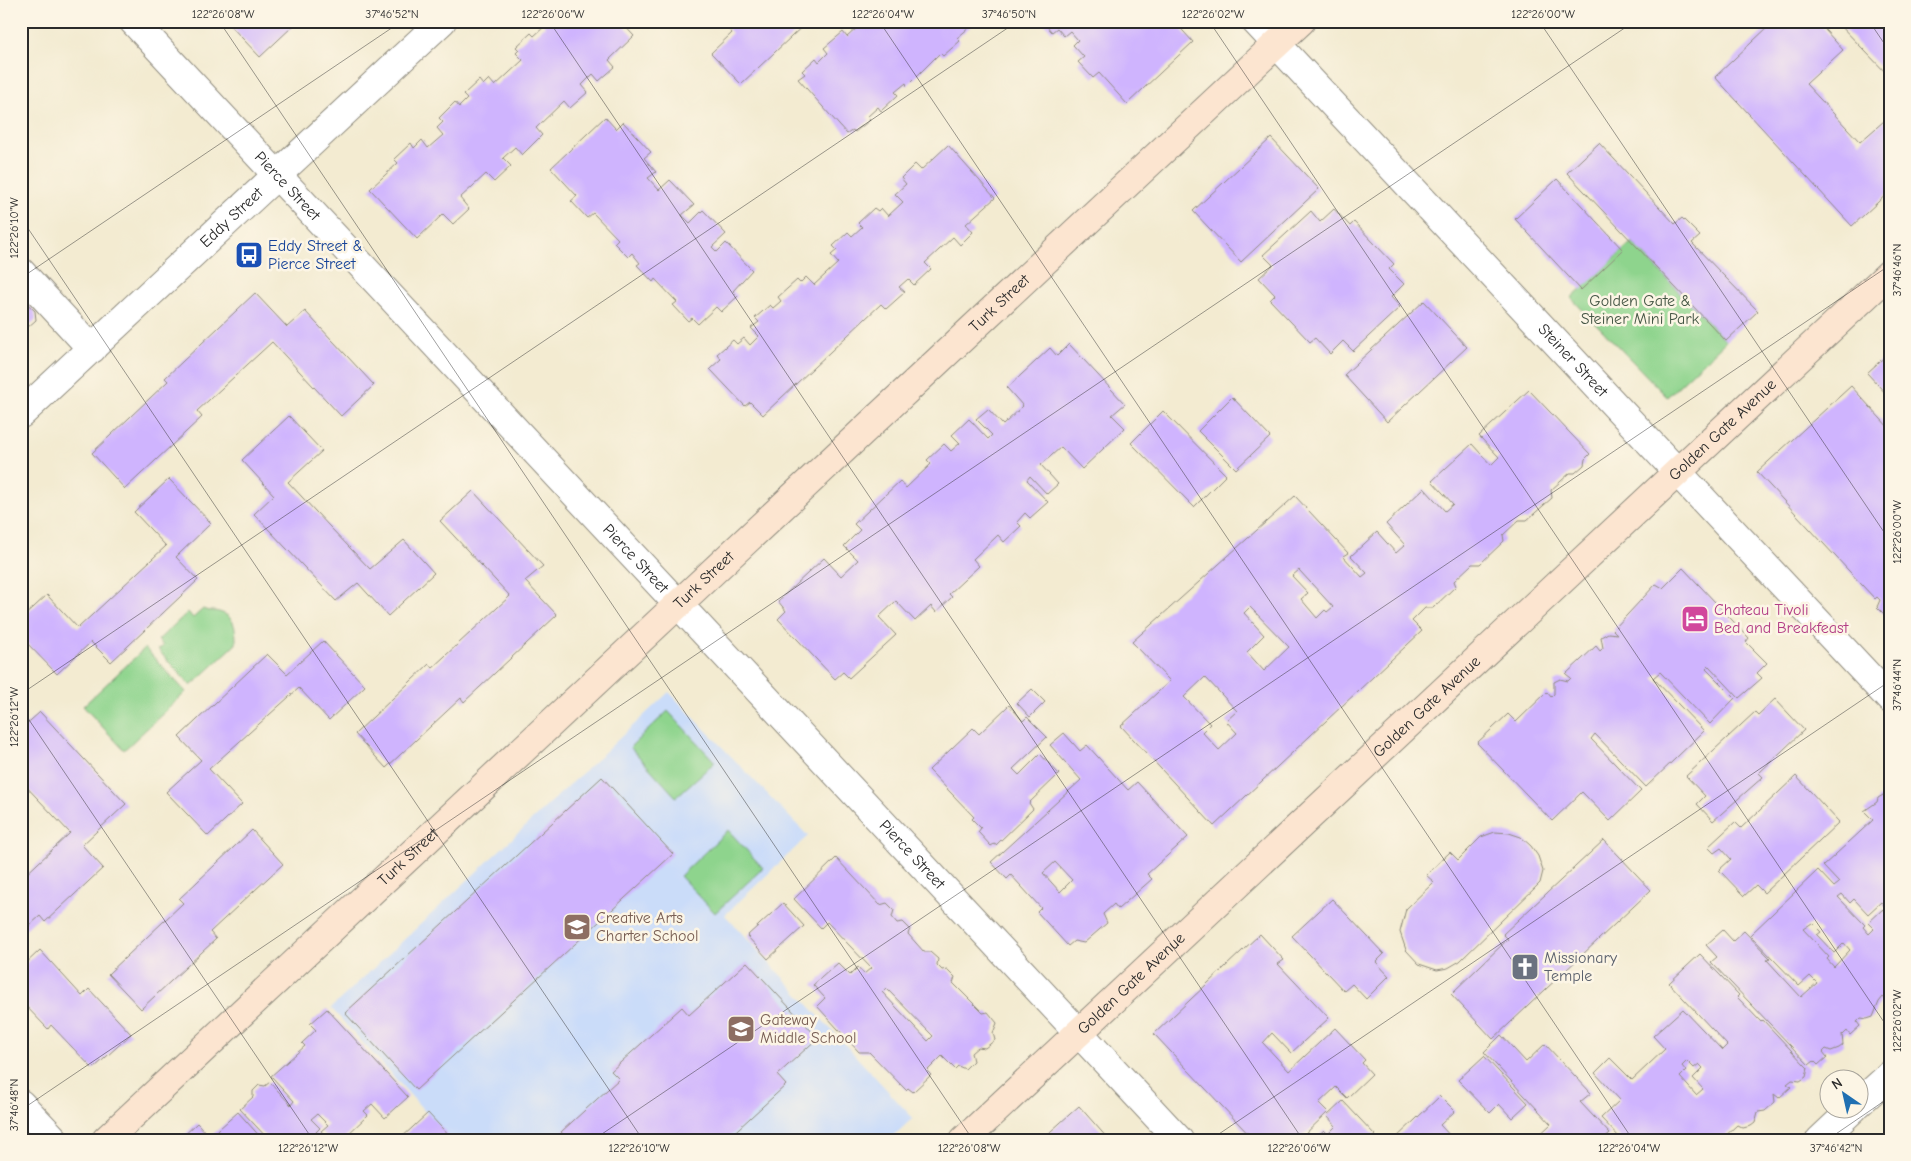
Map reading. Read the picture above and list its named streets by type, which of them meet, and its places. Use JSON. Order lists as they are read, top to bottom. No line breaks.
{"streets":{"main road":["Turk Street","Golden Gate Avenue"],"street":["Pierce Street","Eddy Street","Steiner Street"]},"crossings":[["Pierce Street","Eddy Street"],["Pierce Street","Turk Street"],["Pierce Street","Golden Gate Avenue"],["Turk Street","Steiner Street"],["Steiner Street","Golden Gate Avenue"]],"parks":["Golden Gate & Steiner Mini Park"],"places":{"bus stop":["Eddy Street & Pierce Street"],"hotel":["Chateau Tivoli Bed and Breakfeast"],"school or university":["Creative Arts Charter School","Gateway Middle School"],"church":["Missionary Temple"]},"north":"top left","coordinates":["122°26'08\"W","37°46'52\"N","122°26'06\"W","122°26'04\"W","37°46'50\"N","122°26'02\"W","122°26'00\"W","122°26'10\"W","37°46'46\"N","37°46'44\"N","122°26'12\"W","37°46'48\"N","37°46'42\"N"]}
